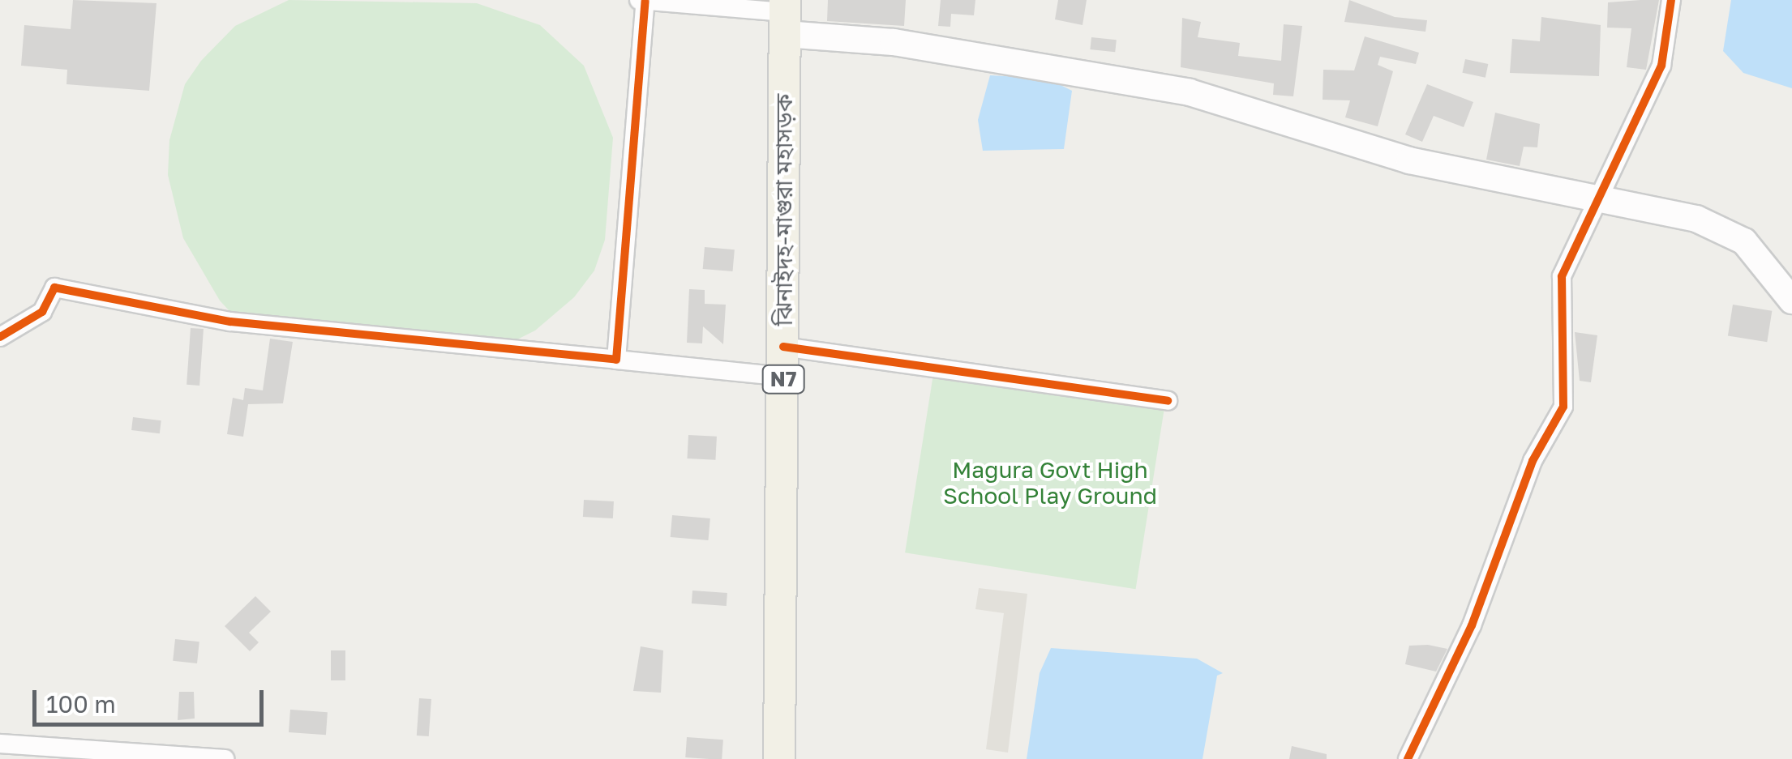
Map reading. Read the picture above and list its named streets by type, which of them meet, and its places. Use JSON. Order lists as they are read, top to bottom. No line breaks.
{"streets":{"highway":["ঝিনাইদহ-মাগুরা মহাসড়ক","N7"]},"parks":["Magura Govt High School Play Ground"],"scale_bar":"100 m"}
